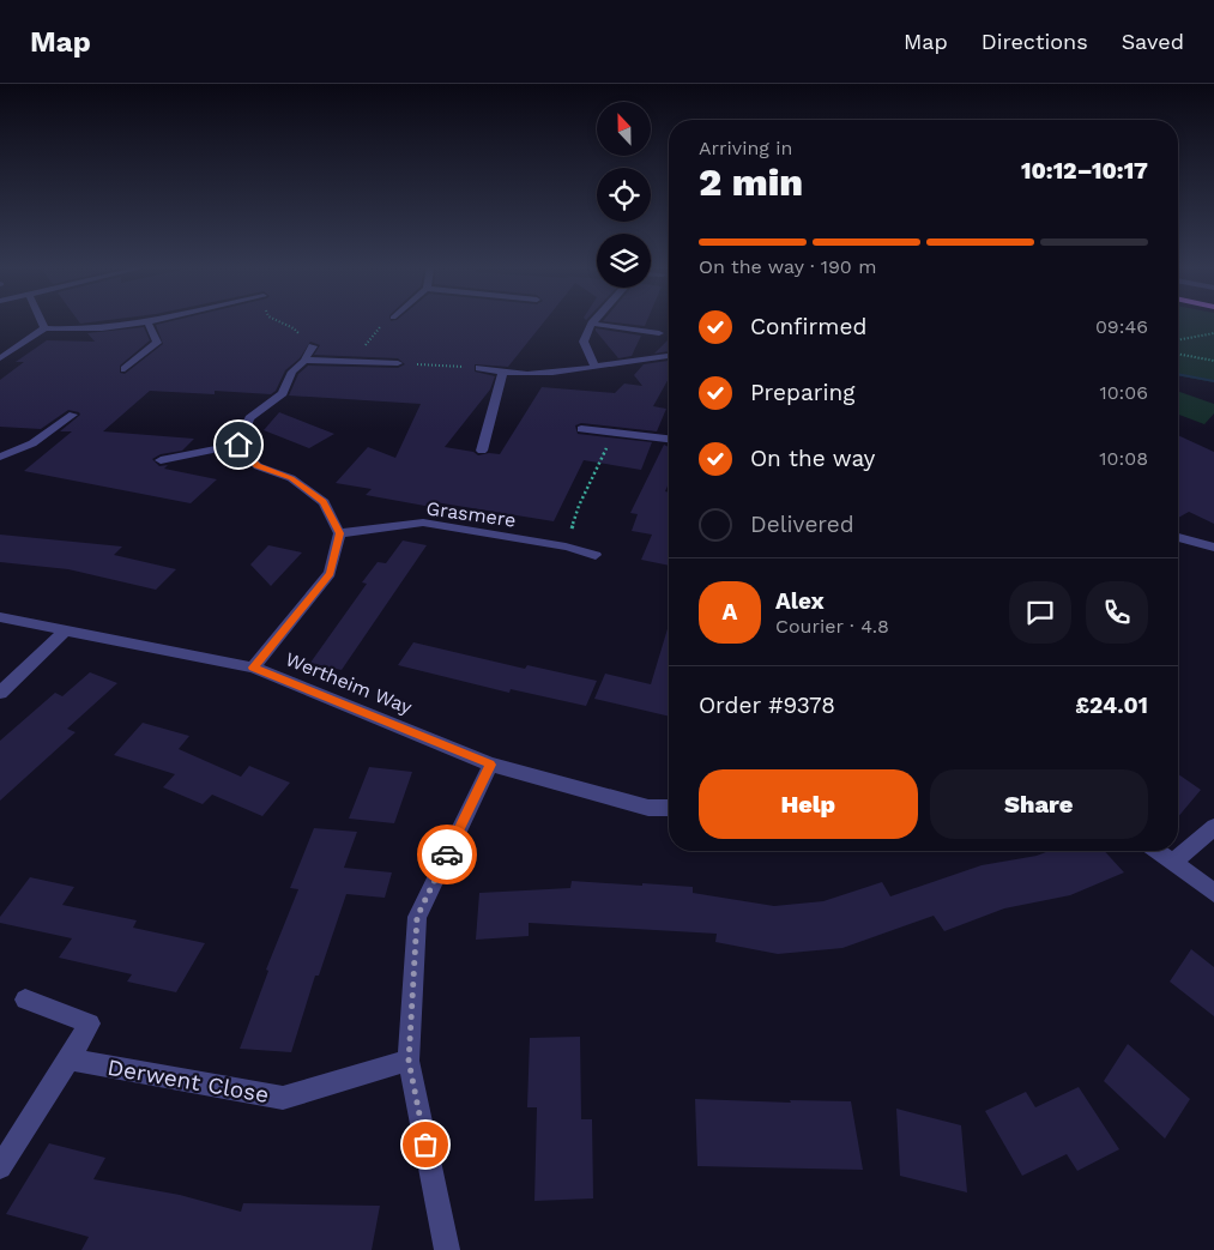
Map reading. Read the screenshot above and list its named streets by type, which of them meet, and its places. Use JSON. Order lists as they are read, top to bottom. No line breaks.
{"streets":{"street":["Grasmere","Wertheim Way","Derwent Close"]},"north":"top","page":{"header":"Map","nav":["Map","Directions","Saved"],"heading":["2 min","Arriving in","10:12–10:17"],"panel":["Alex","Courier · 4.8","Order #9378","£24.01"],"bar":"On the way · 190 m","list":[["Confirmed","09:46"],["Preparing","10:06"],["On the way","10:08"],"Delivered"],"round":"A","buttons":["Help","Share"]}}
